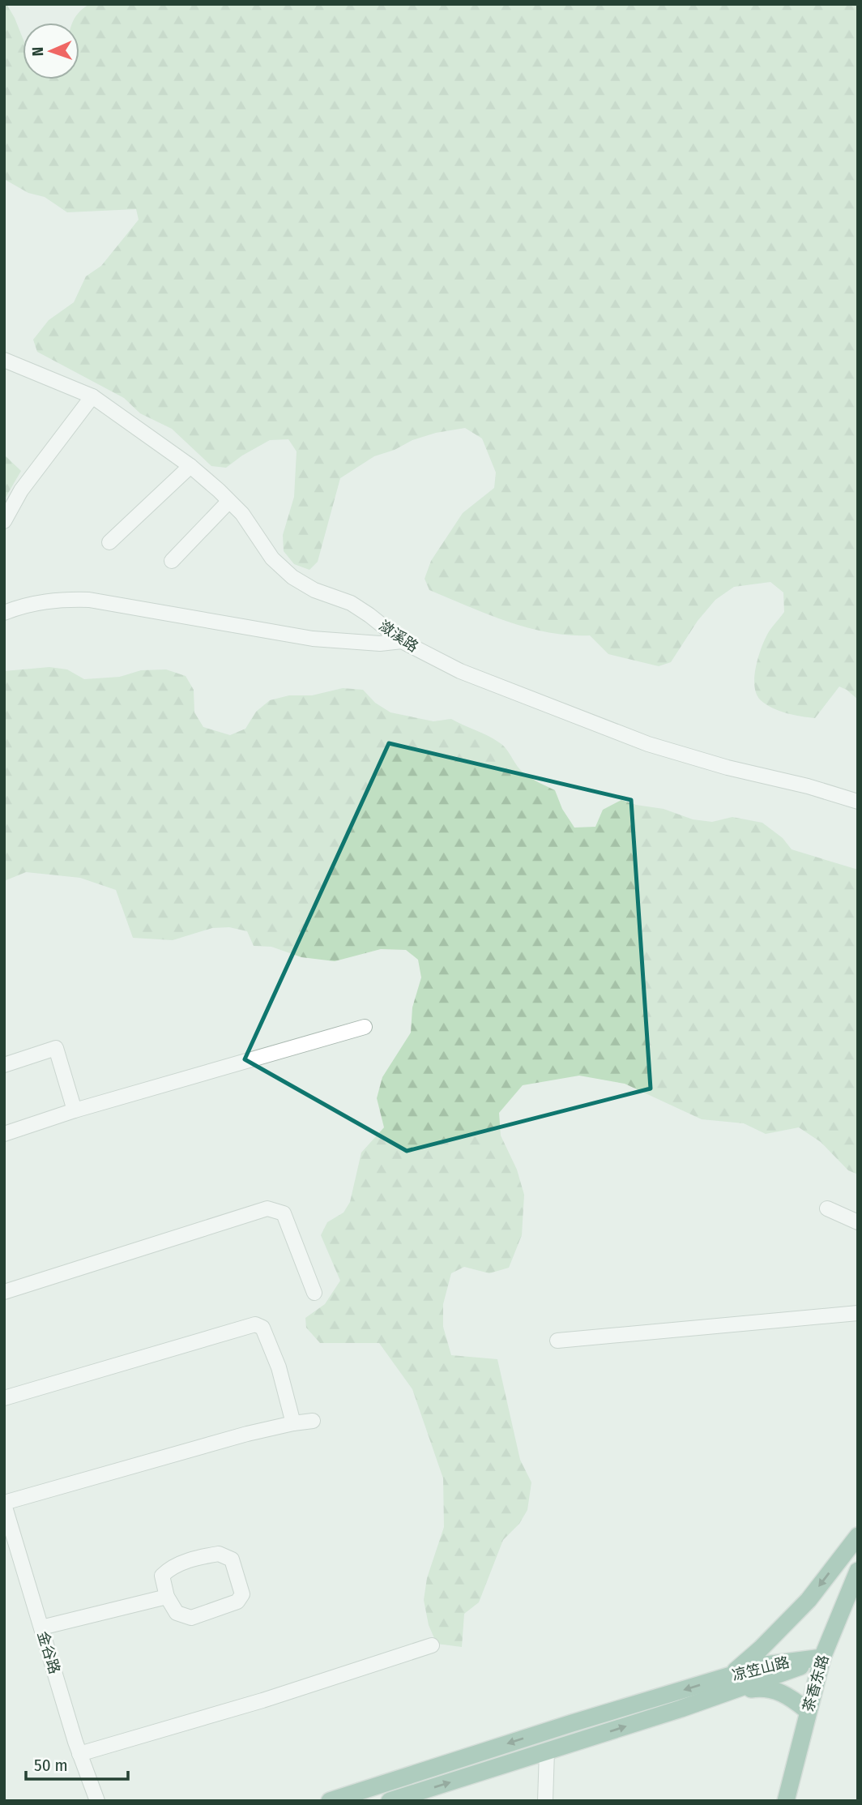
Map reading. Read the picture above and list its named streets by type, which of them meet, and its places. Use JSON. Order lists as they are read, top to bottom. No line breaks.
{"streets":{"main road":["凉笠山路","茶香东路"],"street":["潋溪路","金谷路"]},"crossings":[["凉笠山路","茶香东路"]],"scale_bar":"50 m","north":"left"}
